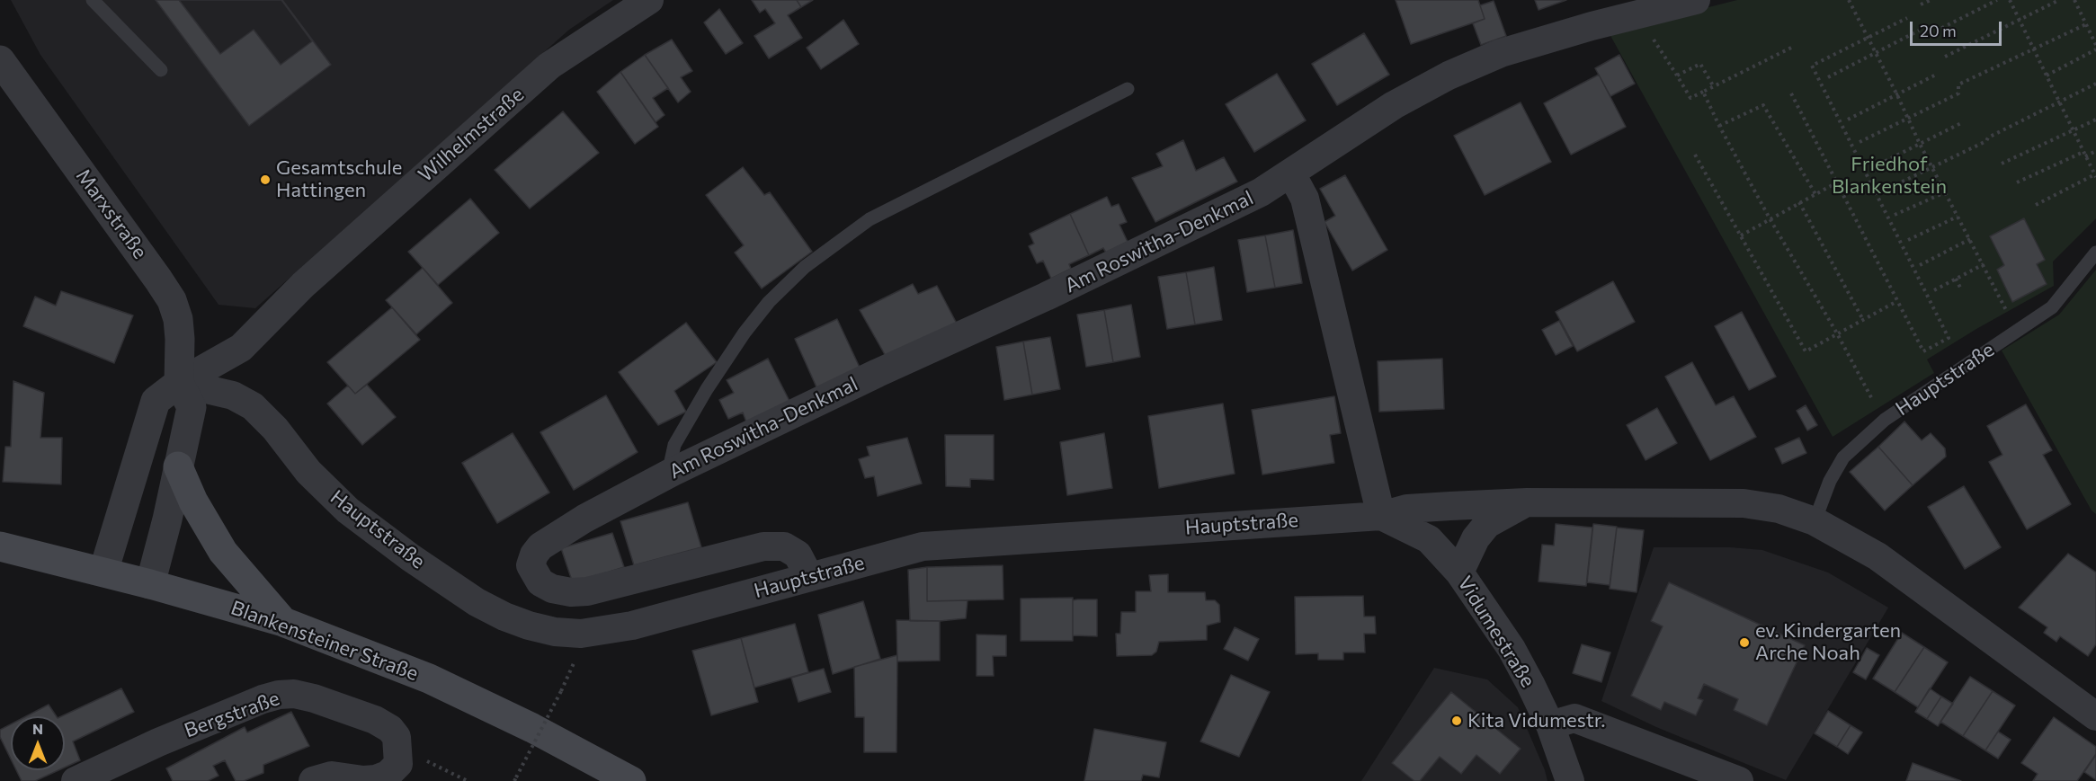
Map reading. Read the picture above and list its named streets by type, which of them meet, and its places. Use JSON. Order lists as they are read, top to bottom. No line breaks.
{"streets":{"main road":["Blankensteiner Straße"],"street":["Wilhelmstraße","Marxstraße","Am Roswitha-Denkmal","Hauptstraße","Vidumestraße","Bergstraße"]},"crossings":[["Wilhelmstraße","Marxstraße"],["Wilhelmstraße","Hauptstraße"],["Marxstraße","Hauptstraße"],["Marxstraße","Blankensteiner Straße"],["Am Roswitha-Denkmal","Hauptstraße"],["Hauptstraße","Vidumestraße"]],"parks":["Friedhof Blankenstein"],"places":["Gesamtschule Hattingen","ev. Kindergarten Arche Noah","Kita Vidumestr."],"scale_bar":"20 m","north":"top"}
